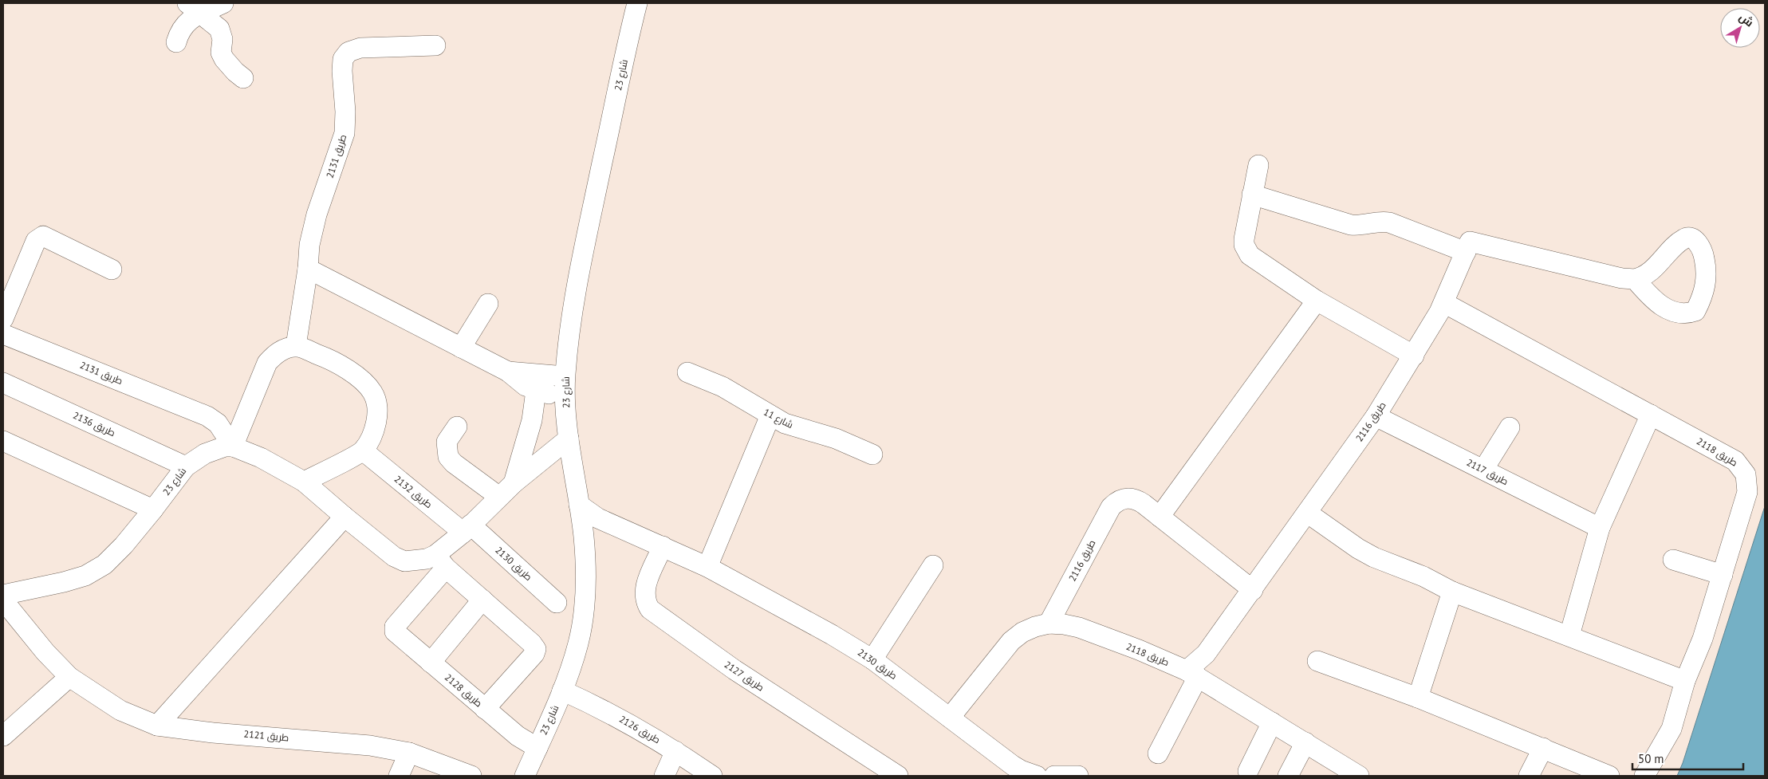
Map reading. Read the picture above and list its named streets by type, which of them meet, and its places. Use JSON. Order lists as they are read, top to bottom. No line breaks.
{"streets":{"street":["شارع 23","طريق 2131","شارع 11","طريق 2116","طريق 2136","طريق 2118","طريق 2117","طريق 2132","طريق 2130","طريق 2127","طريق 2128","طريق 2126","طريق 2121"]},"crossings":[["شارع 23","طريق 2131"],["شارع 23","طريق 2136"],["شارع 23","طريق 2132"],["شارع 23","طريق 2130"],["شارع 23","طريق 2128"],["شارع 23","طريق 2126"],["طريق 2131","طريق 2132"],["طريق 2116","طريق 2118"],["طريق 2116","طريق 2117"],["طريق 2118","طريق 2130"],["طريق 2132","طريق 2130"],["طريق 2130","طريق 2127"]],"scale_bar":"50 m","north":"top right"}
